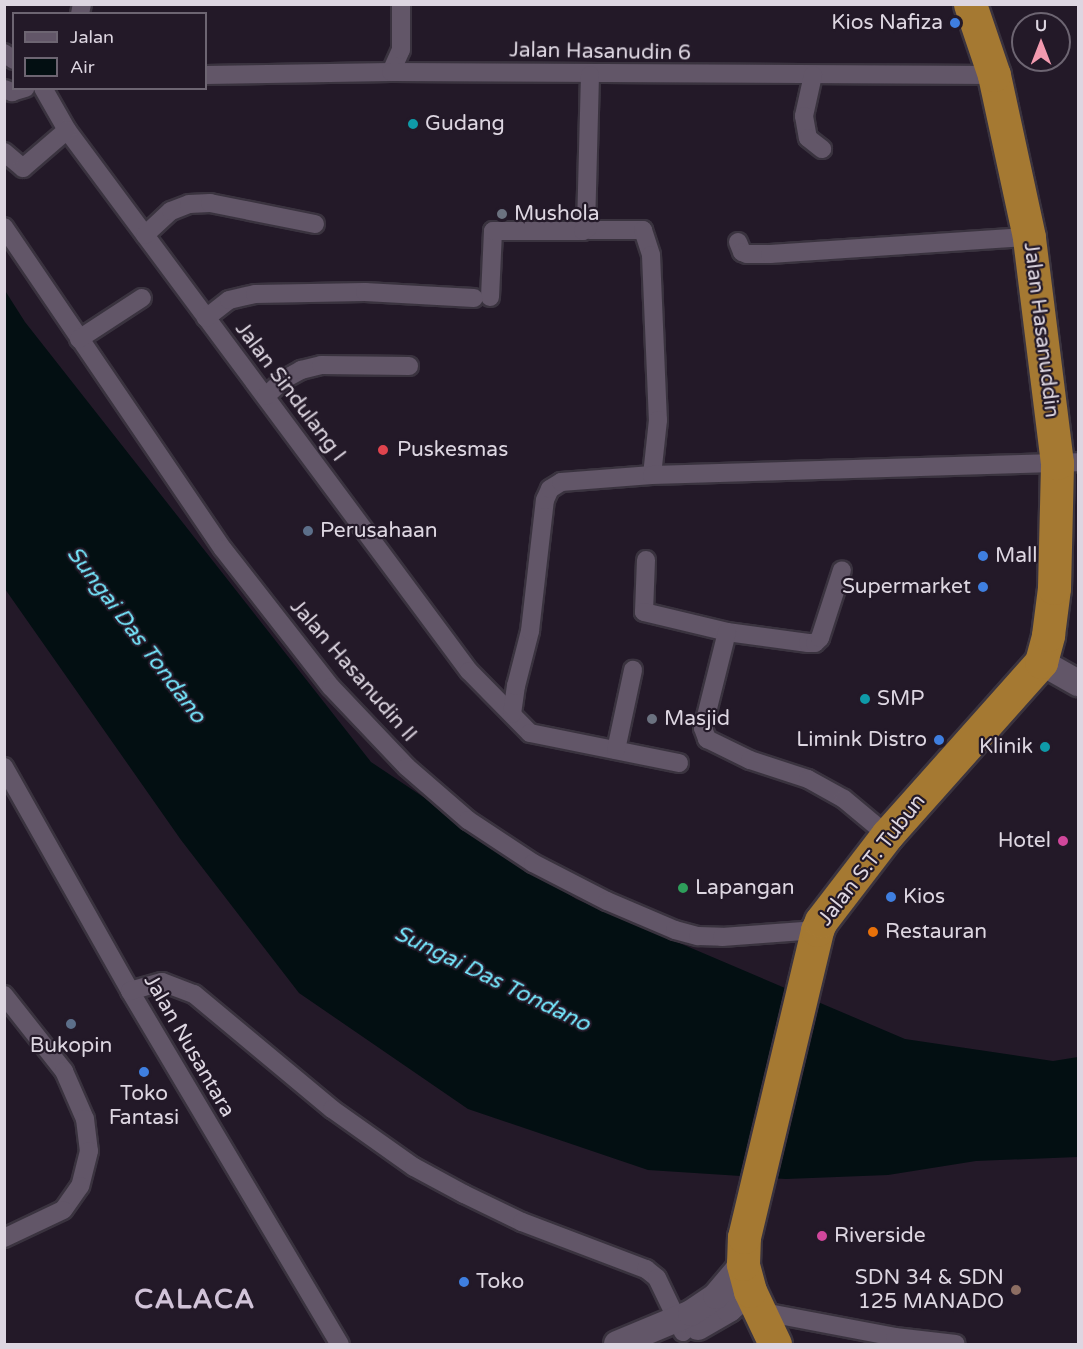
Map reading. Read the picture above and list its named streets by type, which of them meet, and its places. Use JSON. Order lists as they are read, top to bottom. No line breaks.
{"streets":{"highway":["Jalan Hasanuddin","Jalan S.T. Tubun"],"street":["Jalan Hasanudin 6","Jalan Sindulang I","Jalan Hasanudin II","Jalan Nusantara"]},"crossings":[["Jalan Hasanudin 6","Jalan Hasanuddin"],["Jalan Hasanuddin","Jalan S.T. Tubun"],["Jalan Hasanudin II","Jalan S.T. Tubun"]],"districts":["CALACA"],"water":["Sungai Das Tondano"],"places":["Kios Nafiza","Gudang","Mushola","Puskesmas","Perusahaan","Mall","Supermarket","SMP","Masjid","Limink Distro","Klinik","Hotel","Lapangan","Kios","Restauran","Bukopin","Toko Fantasi","Riverside","Toko","SDN 34 & SDN 125 MANADO"],"legend":["Jalan","Air"],"north":"top"}
